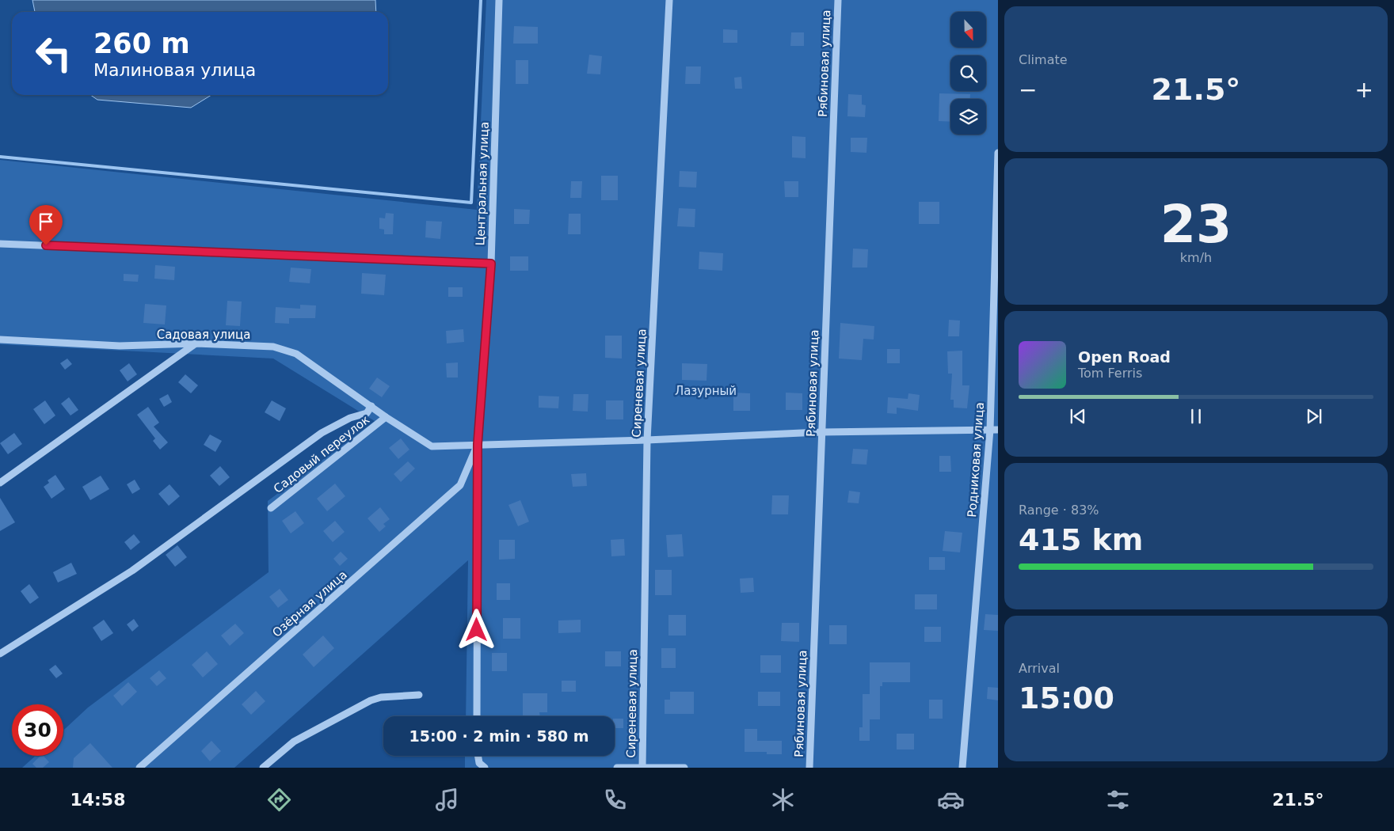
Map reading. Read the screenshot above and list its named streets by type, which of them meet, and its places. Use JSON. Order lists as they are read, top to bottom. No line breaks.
{"streets":{"street":["Рябиновая улица","Центральная улица","Садовая улица","Сиреневая улица","Садовый переулок","Родниковая улица","Озёрная улица"]},"crossings":[["Рябиновая улица","Садовая улица"],["Центральная улица","Садовая улица"],["Центральная улица","Озёрная улица"],["Садовая улица","Сиреневая улица"],["Садовая улица","Садовый переулок"],["Садовая улица","Родниковая улица"],["Садовая улица","Озёрная улица"]],"parks":["Лазурный"],"north":"bottom","page":{"tile":["Climate",["23","km/h"],["Range · 83%","415 km"],["Arrival","15:00"]],"turn":["260 m","Малиновая улица"],"heat":["−","21.5°","+"],"song":["Open Road","Tom Ferris"],"limit":"30","trip":"15:00 · 2 min · 580 m","tabs":["14:58","21.5°"]}}
